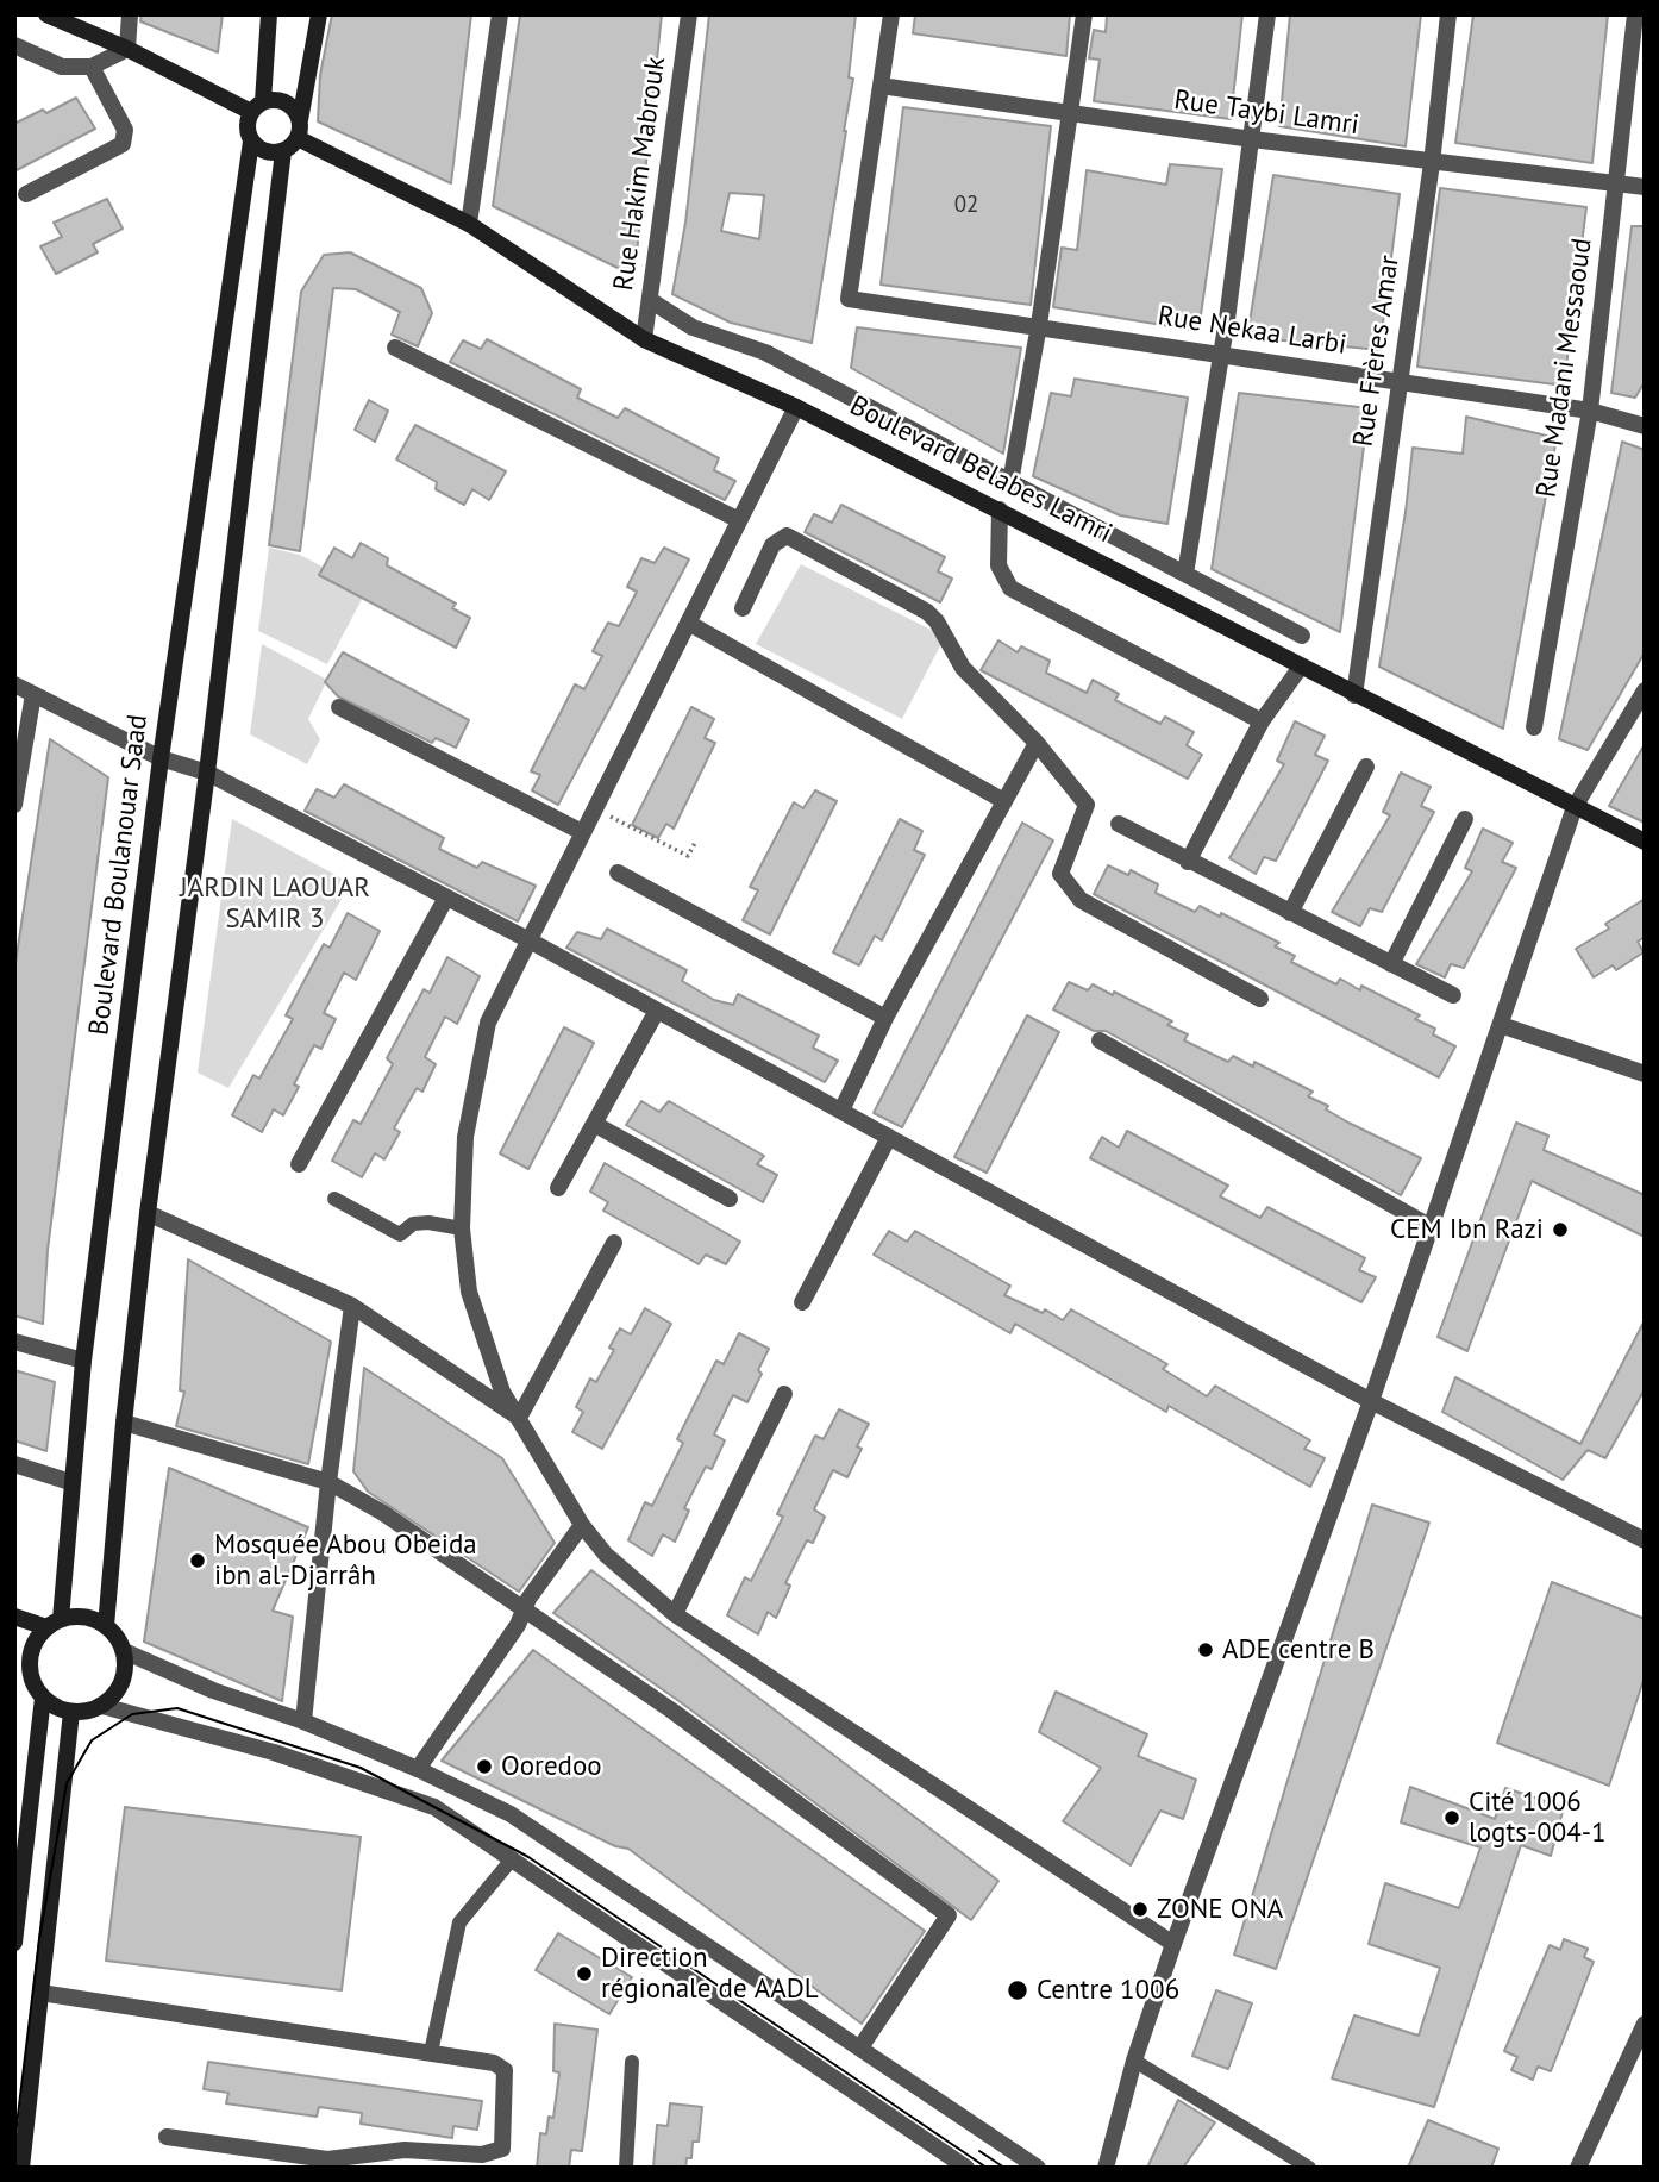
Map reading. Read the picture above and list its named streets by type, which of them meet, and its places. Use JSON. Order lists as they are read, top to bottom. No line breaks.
{"streets":{"main road":["Boulevard Belabes Lamri","Boulevard Boulanouar Saad"],"street":["Rue Taybi Lamri","Rue Hakim Mabrouk","Rue Nekaa Larbi","Rue Frères Amar","Rue Madani Messaoud"]},"crossings":[["Rue Taybi Lamri","Rue Nekaa Larbi"],["Rue Taybi Lamri","Rue Frères Amar"],["Rue Taybi Lamri","Rue Madani Messaoud"],["Rue Hakim Mabrouk","Boulevard Belabes Lamri"],["Rue Nekaa Larbi","Rue Frères Amar"],["Rue Nekaa Larbi","Rue Madani Messaoud"],["Rue Frères Amar","Boulevard Belabes Lamri"],["Boulevard Belabes Lamri","Boulevard Boulanouar Saad"]],"parks":["JARDIN LAOUAR SAMIR 3"],"places":["CEM Ibn Razi","Mosquée Abou Obeida ibn al-Djarrâh","ADE centre B","Ooredoo","Cité 1006 logts-004-1","ZONE ONA","Direction régionale de AADL","Centre 1006"],"house_numbers":["02"]}
